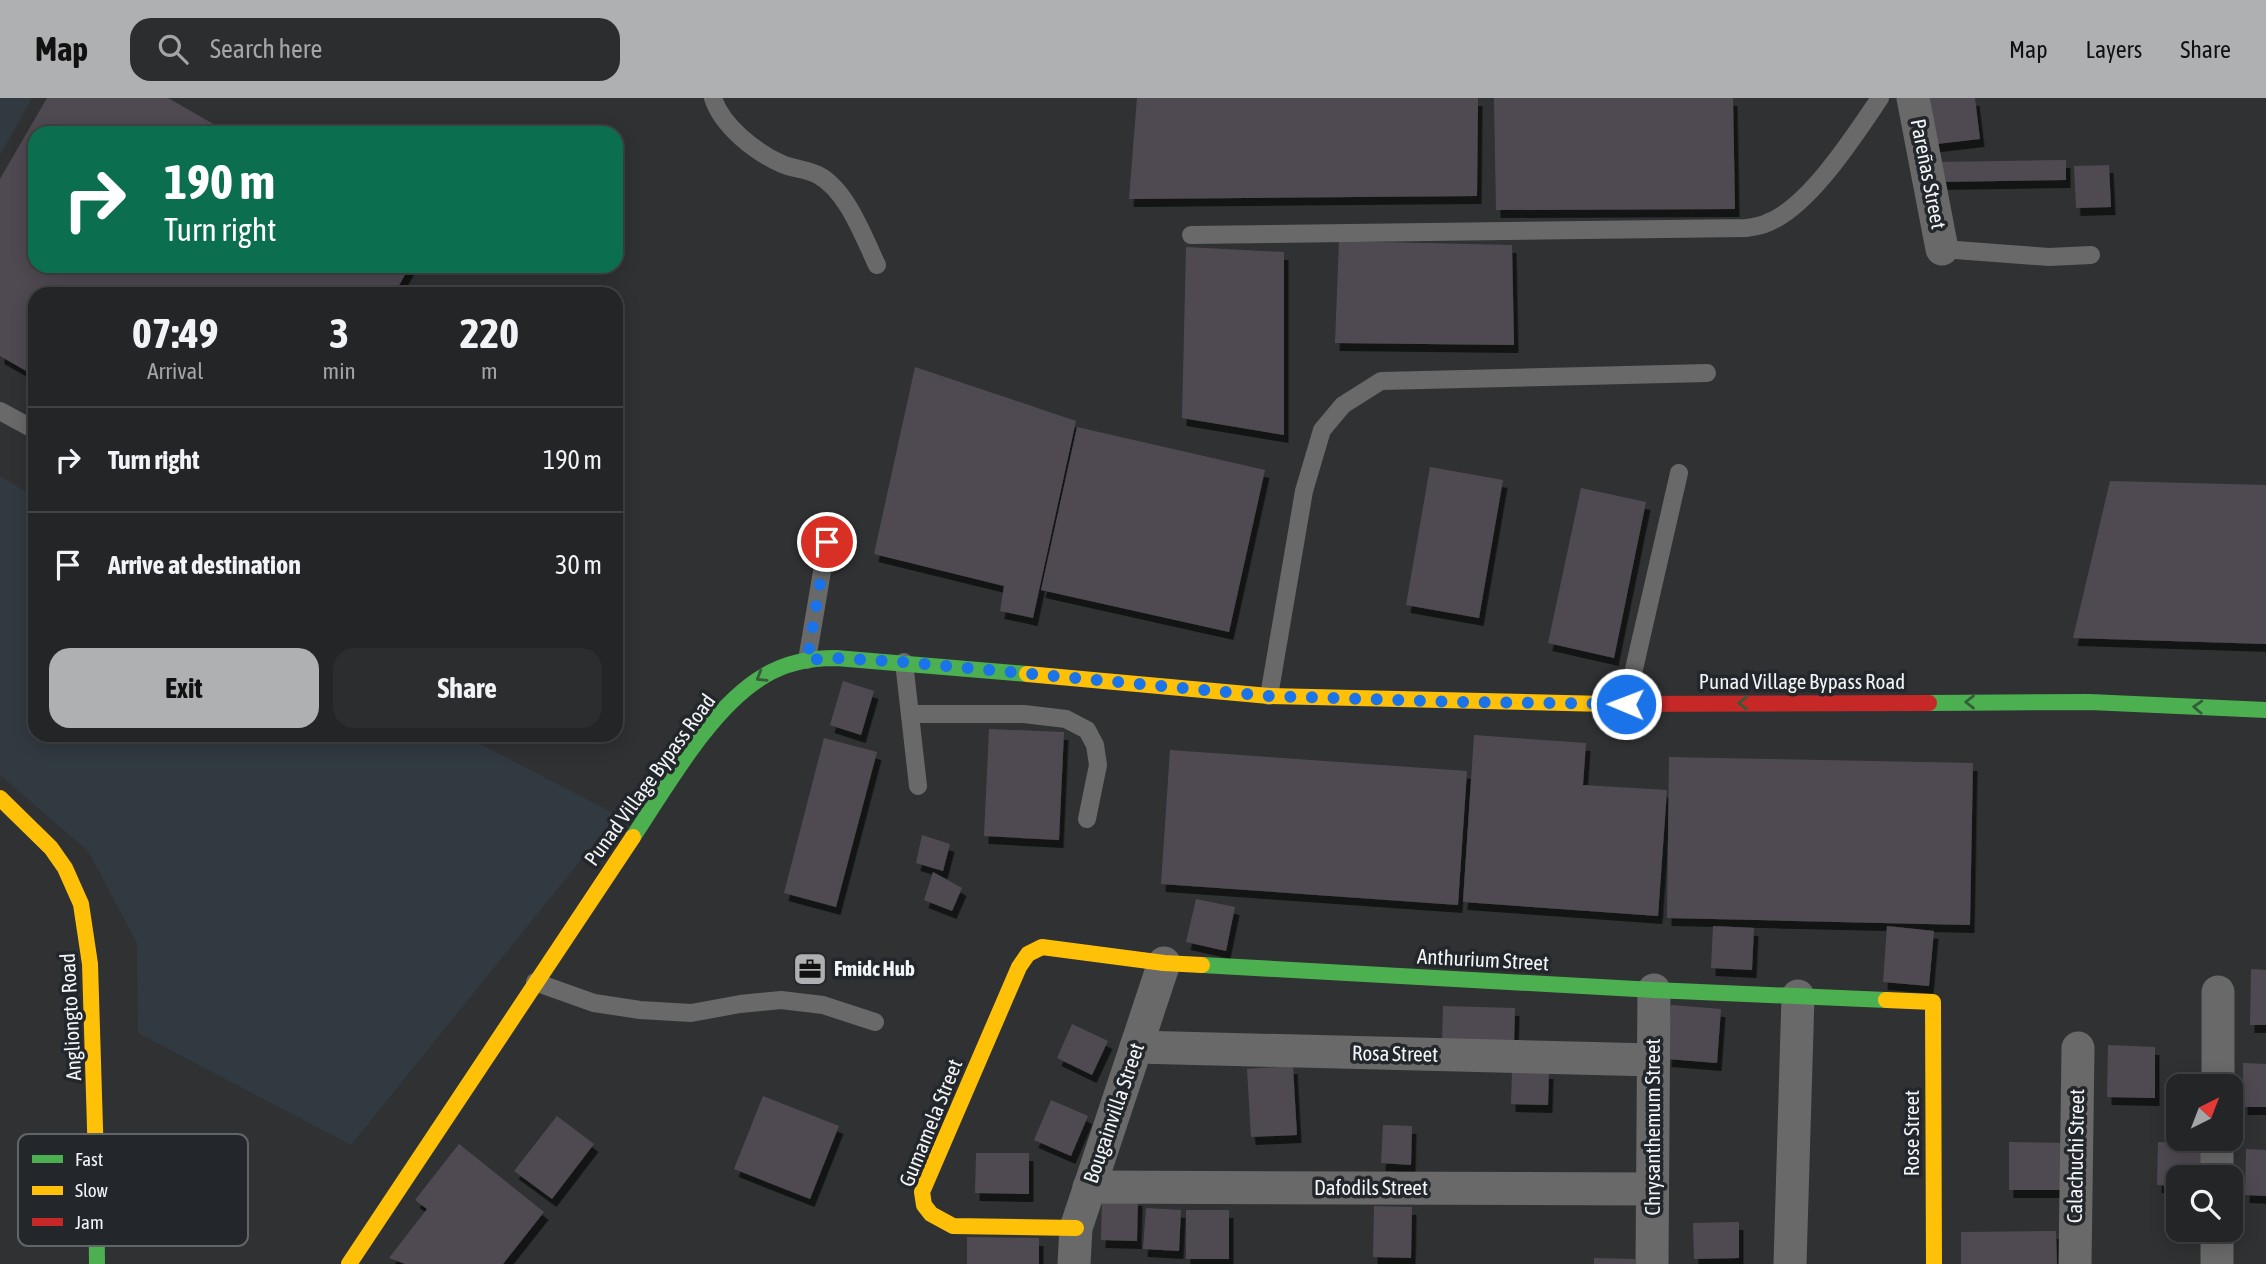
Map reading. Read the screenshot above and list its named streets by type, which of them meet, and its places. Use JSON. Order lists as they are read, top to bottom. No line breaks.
{"streets":{"main road":["Punad Village Bypass Road","Anthurium Street","Angliongto Road","Gumamela Street","Rose Street"],"street":["Pareñas Street","Rosa Street","Bougainvilla Street","Chrysanthemum Street","Calachuchi Street","Dafodils Street"]},"crossings":[["Anthurium Street","Bougainvilla Street"],["Anthurium Street","Gumamela Street"],["Anthurium Street","Chrysanthemum Street"],["Anthurium Street","Rose Street"],["Rosa Street","Bougainvilla Street"],["Rosa Street","Chrysanthemum Street"],["Bougainvilla Street","Gumamela Street"],["Bougainvilla Street","Dafodils Street"],["Chrysanthemum Street","Dafodils Street"]],"one_way":["Punad Village Bypass Road"],"places":{"office":["Fmidc Hub"]},"legend":["Fast","Slow","Jam"],"north":"top right","page":{"header":"Map","search":"Search here","nav":["Map","Layers","Share"],"turn":["190 m","Turn right"],"eta":["07:49","Arrival","3","min","220","m"],"list":[{"name":"Turn right","value":"190 m"},{"name":"Arrive at destination","value":"30 m"}],"buttons":["Exit","Share"]}}
